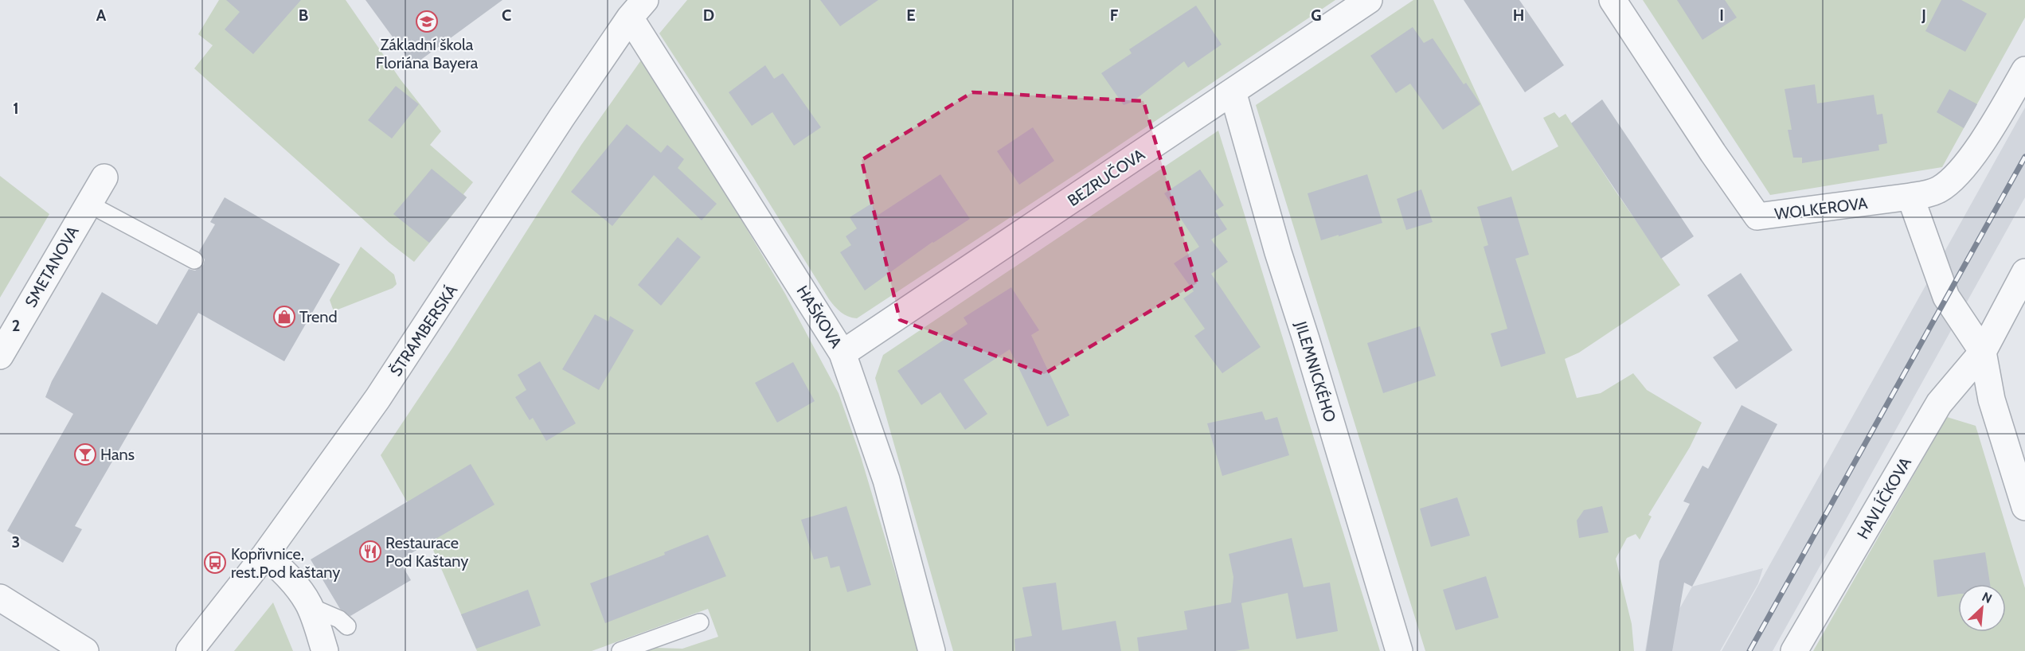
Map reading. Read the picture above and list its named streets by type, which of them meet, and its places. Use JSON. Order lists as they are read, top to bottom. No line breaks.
{"streets":{"street":["BEZRUČOVA","WOLKEROVA","SMETANOVA","HAŠKOVA","ŠTRAMBERSKÁ","JILEMNICKÉHO","HAVLÍČKOVA"]},"crossings":[["BEZRUČOVA","HAŠKOVA"],["BEZRUČOVA","JILEMNICKÉHO"],["HAŠKOVA","ŠTRAMBERSKÁ"]],"places":{"school or university":["Základní škola Floriána Bayera"],"shop":["Trend"],"bar":["Hans"],"restaurant":["Restaurace Pod Kaštany"],"bus stop":["Kopřivnice, rest.Pod kaštany"]},"north":"top right","grid":{"columns":["A","B","C","D","E","F","G","H","I","J"],"rows":["1","2","3"]}}
